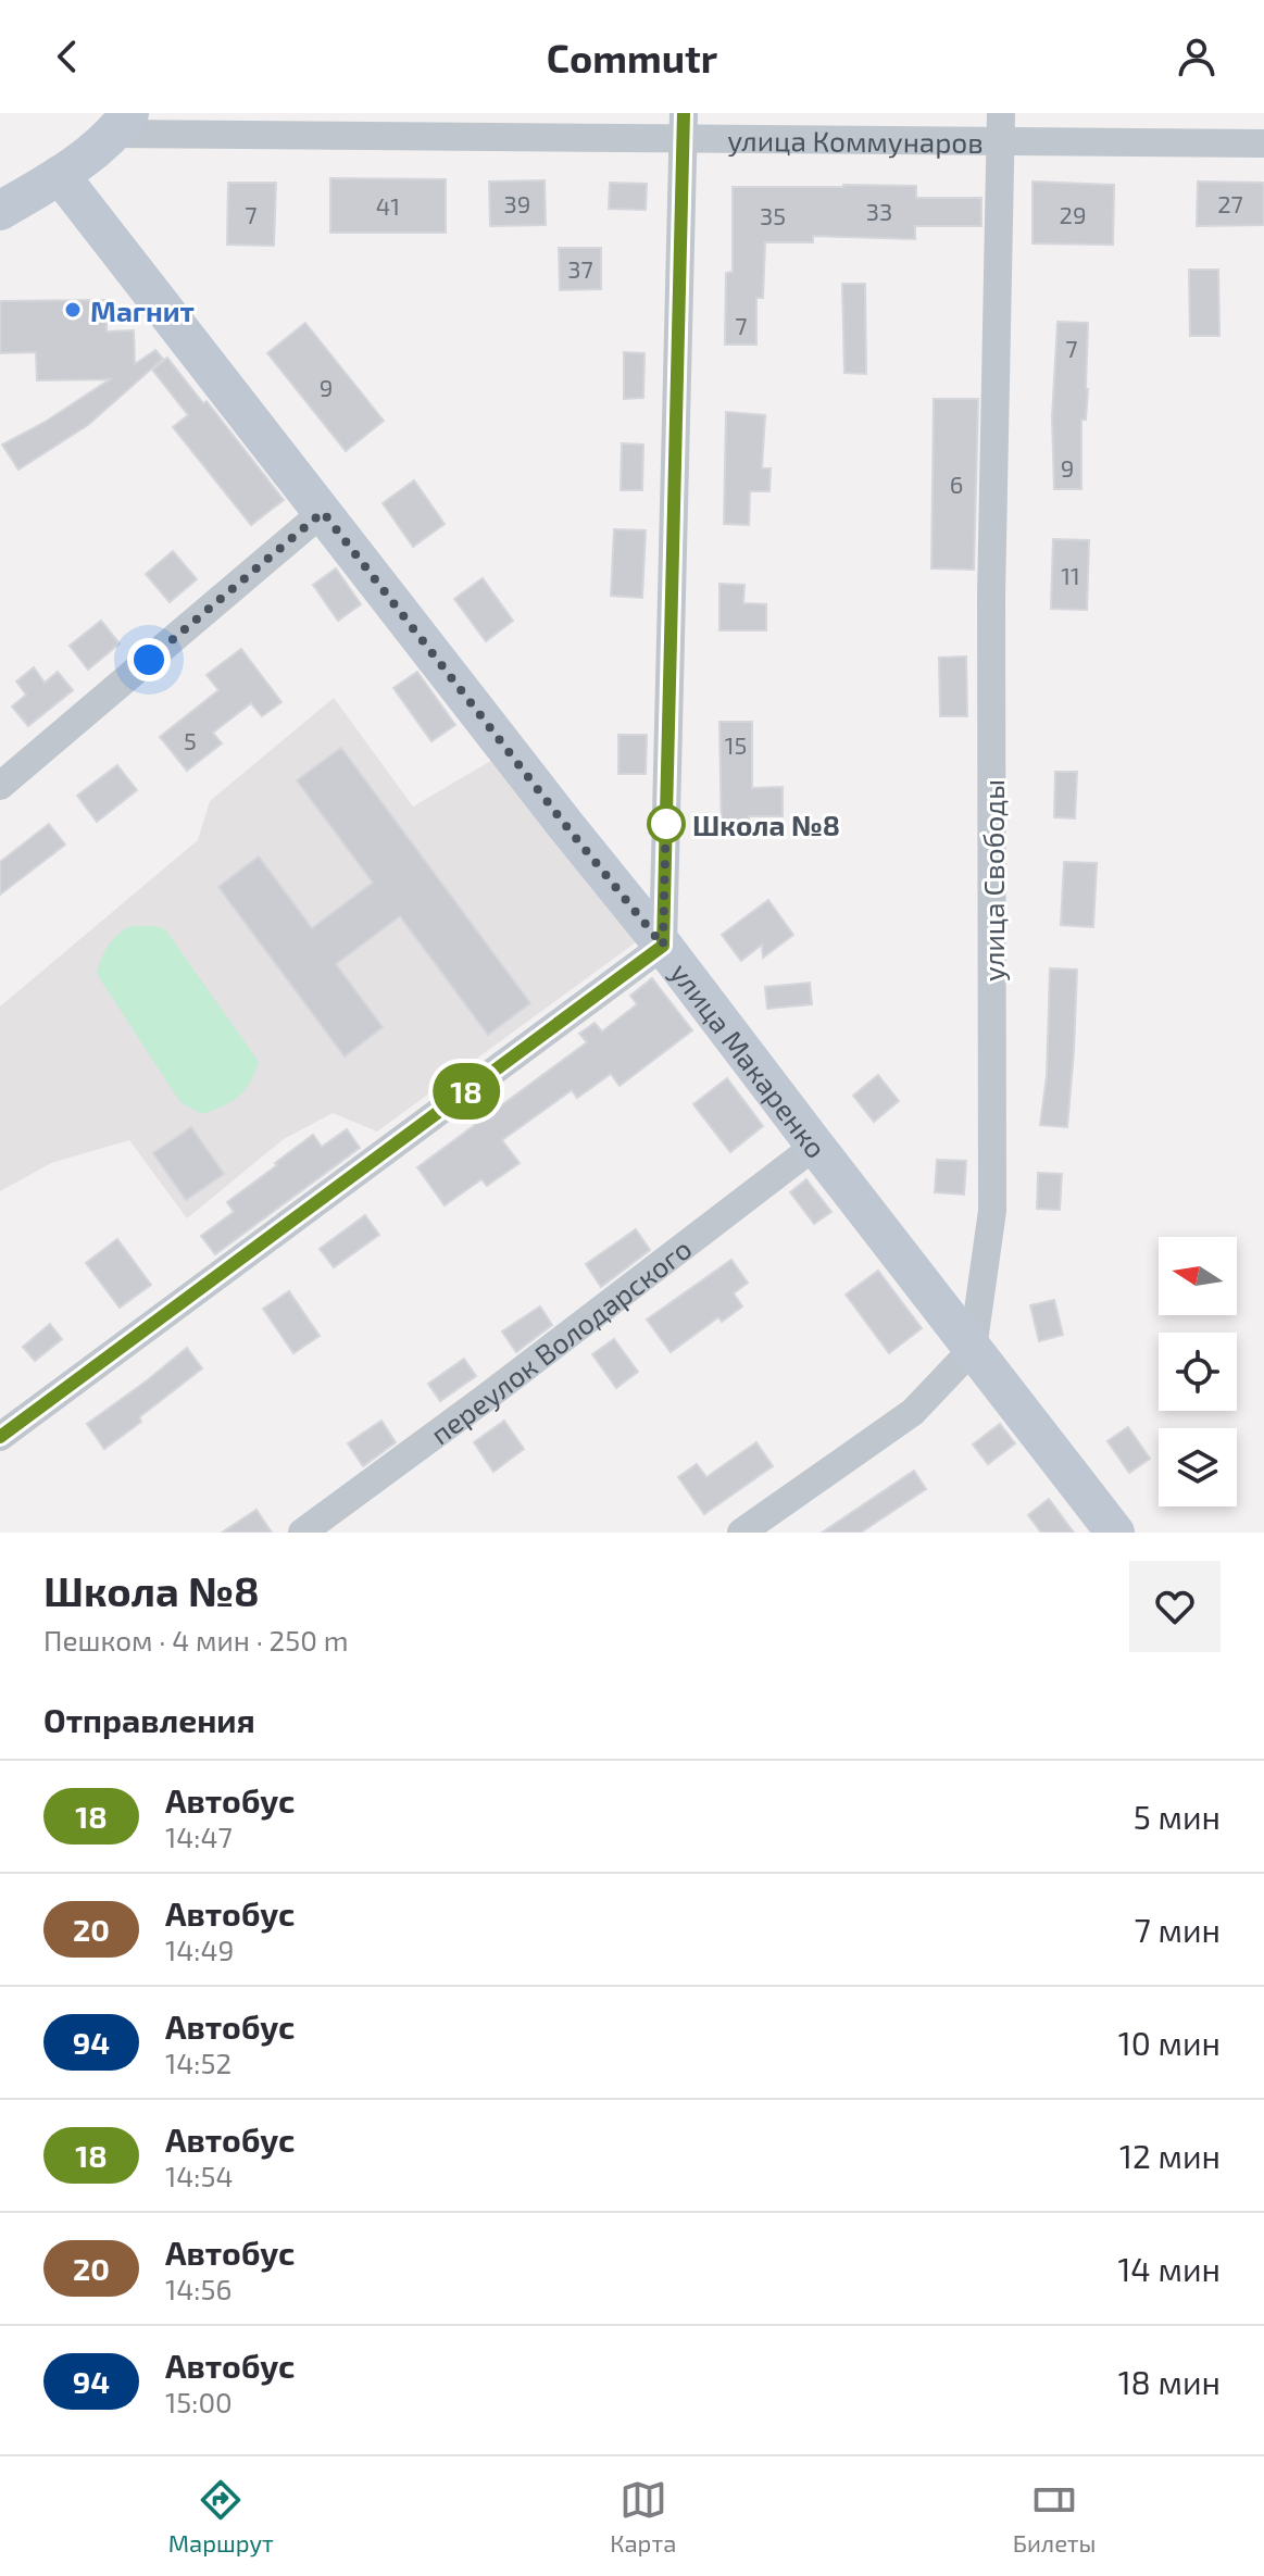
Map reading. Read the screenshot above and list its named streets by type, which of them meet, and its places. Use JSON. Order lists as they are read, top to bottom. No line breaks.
{"streets":{"street":["улица Коммунаров","улица Свободы","улица Макаренко","переулок Володарского"]},"crossings":[["улица Коммунаров","улица Свободы"],["улица Коммунаров","улица Макаренко"],["улица Свободы","улица Макаренко"],["улица Макаренко","переулок Володарского"]],"places":["Магнит","Школа №8"],"lines":["bus line 18"],"house_numbers":["39","27","41","33","7","29","35","37","7","7","9","9","6","11","5","15"],"north":"left","page":{"header":"Commutr","on_map":"18","heading":[["Школа №8","Пешком · 4 мин · 250 m"],"Отправления"],"list":[{"mark":"18","name":"Автобус","note":"14:47","value":"5 мин"},{"mark":"20","name":"Автобус","note":"14:49","value":"7 мин"},{"mark":"94","name":"Автобус","note":"14:52","value":"10 мин"},{"mark":"18","name":"Автобус","note":"14:54","value":"12 мин"},{"mark":"20","name":"Автобус","note":"14:56","value":"14 мин"},{"mark":"94","name":"Автобус","note":"15:00","value":"18 мин"}],"tabs":["Маршрут","Карта","Билеты"]}}
